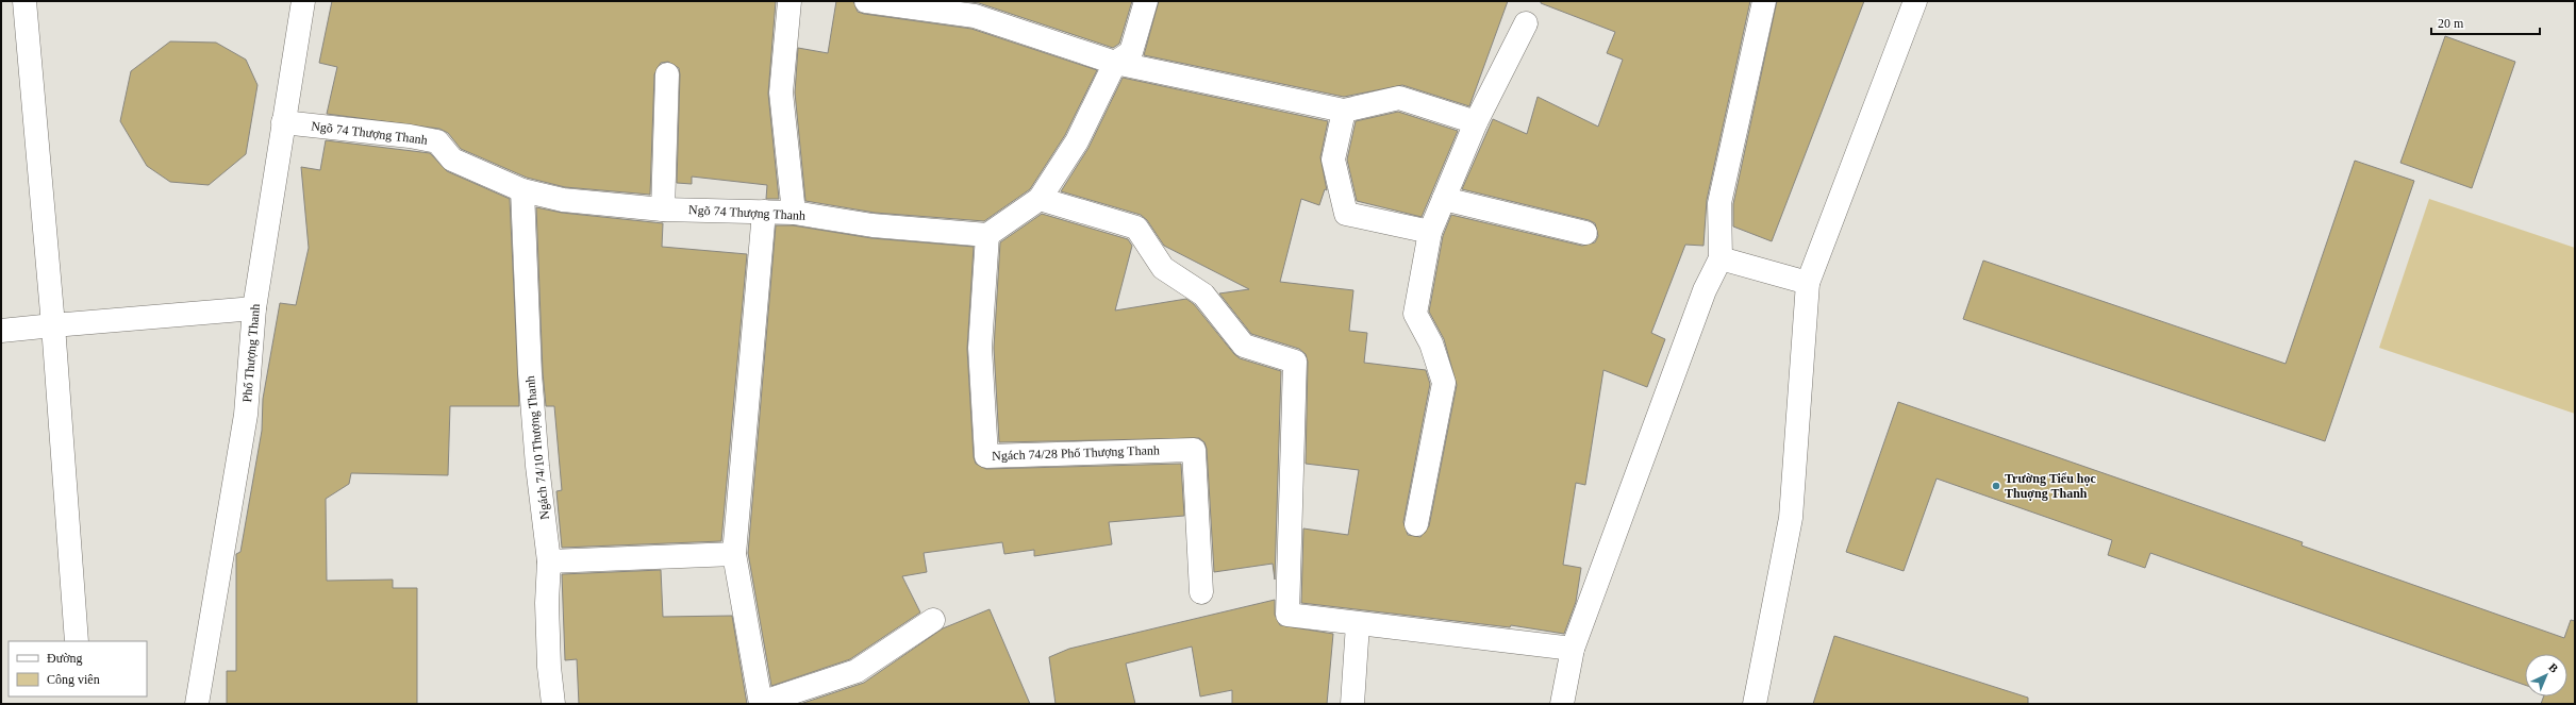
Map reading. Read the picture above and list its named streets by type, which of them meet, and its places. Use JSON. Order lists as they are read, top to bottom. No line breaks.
{"streets":{"street":["Ngõ 74 Thượng Thanh","Phố Thượng Thanh","Ngách 74/10 Thượng Thanh","Ngách 74/28 Phố Thượng Thanh"]},"crossings":[["Ngõ 74 Thượng Thanh","Phố Thượng Thanh"],["Ngõ 74 Thượng Thanh","Ngách 74/10 Thượng Thanh"],["Ngõ 74 Thượng Thanh","Ngách 74/28 Phố Thượng Thanh"]],"places":["Trường Tiểu học Thuợng Thanh"],"legend":["Đường","Công viên"],"scale_bar":"20 m","north":"top right"}
